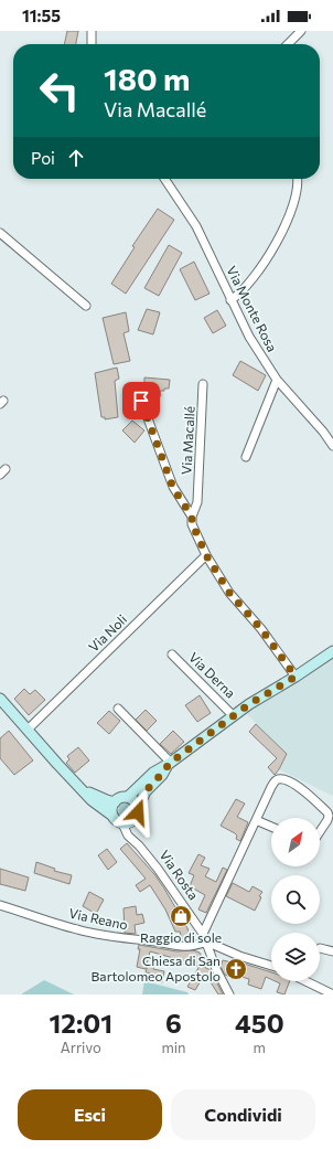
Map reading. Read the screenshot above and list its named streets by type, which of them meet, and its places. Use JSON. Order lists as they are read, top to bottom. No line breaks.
{"streets":{"street":["Via Monte Rosa","Via Macallé","Via Noli","Via Derna","Via Rosta","Via Reano"]},"crossings":[["Via Rosta","Via Reano"]],"places":{"shop":["Raggio di sole"],"church":["Chiesa di San Bartolomeo Apostolo"]},"north":"top right","page":{"status":"11:55","turn":["180 m","Via Macallé"],"then":"Poi","eta":["12:01","Arrivo","6","min","450","m"],"buttons":["Esci","Condividi"]}}
